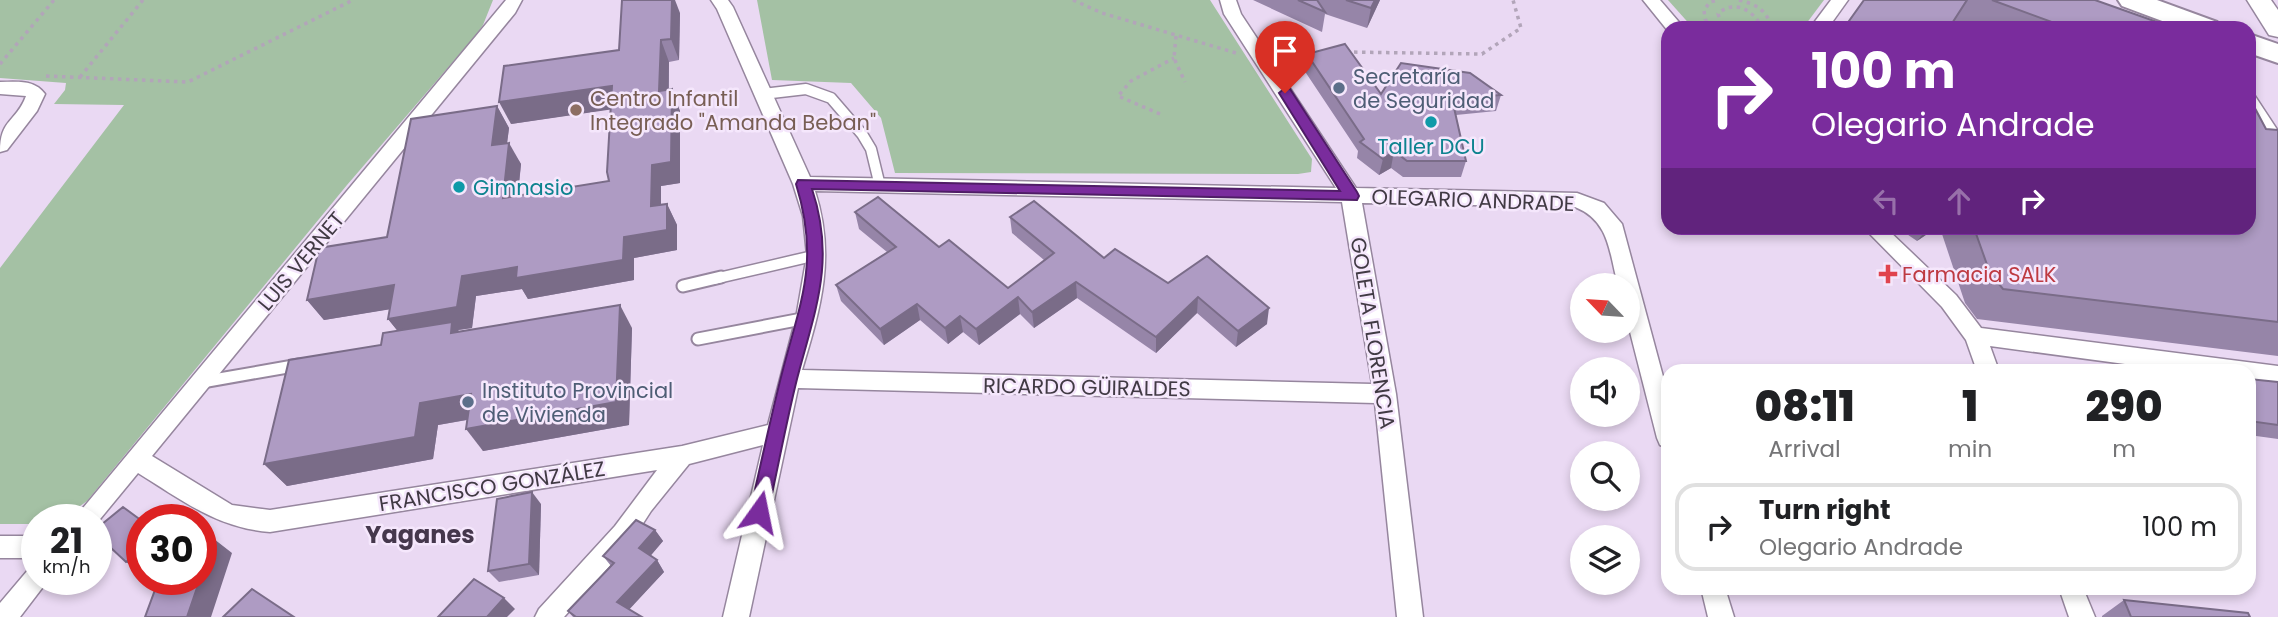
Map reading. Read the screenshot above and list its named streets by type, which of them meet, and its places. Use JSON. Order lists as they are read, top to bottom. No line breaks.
{"streets":{"street":["OLEGARIO ANDRADE","LUIS VERNET","GOLETA FLORENCIA","RICARDO GÜIRALDES","FRANCISCO GONZÁLEZ"]},"crossings":[["OLEGARIO ANDRADE","GOLETA FLORENCIA"],["LUIS VERNET","FRANCISCO GONZÁLEZ"],["GOLETA FLORENCIA","RICARDO GÜIRALDES"]],"districts":["Yaganes"],"places":{"other":["Secretaría de Seguridad","Centro Infantil Integrado \"Amanda Beban\"","Taller DCU","Gimnasio","Instituto Provincial de Vivienda"],"health":["Farmacia SALK"]},"north":"top left","page":{"turn":["100 m","Olegario Andrade"],"eta":["08:11","Arrival","1","min","290","m"],"list":[{"name":"Turn right","note":"Olegario Andrade","value":"100 m"}],"speed":"21 km/h","limit":"30"}}
